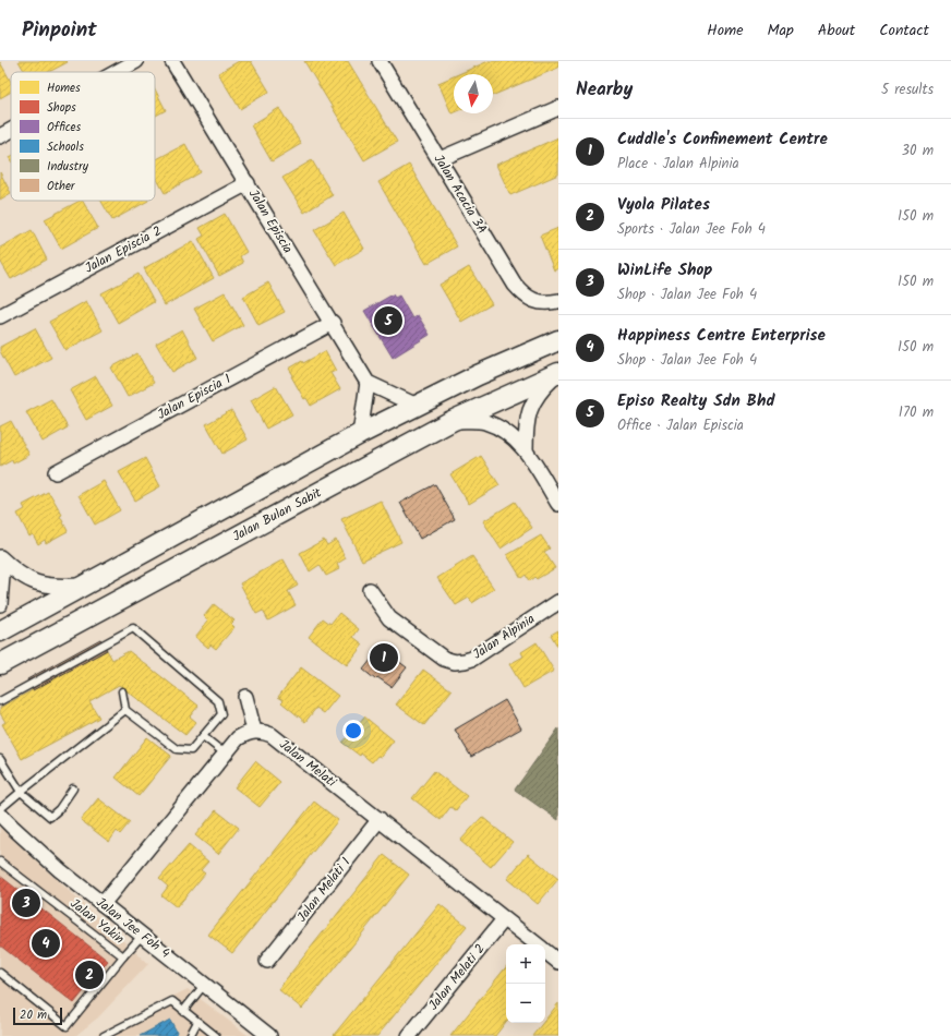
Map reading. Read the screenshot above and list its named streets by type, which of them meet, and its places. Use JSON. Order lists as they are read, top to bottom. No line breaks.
{"streets":{"main road":["Jalan Bulan Sabit"],"street":["Jalan Acacia 3A","Jalan Episcia","Jalan Episcia 2","Jalan Episcia 1","Jalan Alpinia","Jalan Melati","Jalan Melati 1","Jalan Jee Foh 4","Jalan Melati 2"],"lane":["Jalan Yakin"]},"crossings":[["Jalan Episcia","Jalan Episcia 2"],["Jalan Episcia","Jalan Episcia 1"],["Jalan Melati","Jalan Melati 1"],["Jalan Melati","Jalan Melati 2"]],"legend":["Homes","Shops","Offices","Schools","Industry","Other"],"scale_bar":"20 m","north":"bottom","page":{"header":"Pinpoint","nav":["Home","Map","About","Contact"],"heading":["Nearby","5 results"],"list":[{"mark":"1","name":"Cuddle's Confinement Centre","note":"Place · Jalan Alpinia","value":"30 m"},{"mark":"2","name":"Vyola Pilates","note":"Sports · Jalan Jee Foh 4","value":"150 m"},{"mark":"3","name":"WinLife Shop","note":"Shop · Jalan Jee Foh 4","value":"150 m"},{"mark":"4","name":"Happiness Centre Enterprise","note":"Shop · Jalan Jee Foh 4","value":"150 m"},{"mark":"5","name":"Episo Realty Sdn Bhd","note":"Office · Jalan Episcia","value":"170 m"}],"pins":["5","1","3","4","2"],"map_buttons":["+","−"],"scale":"20 m"}}
